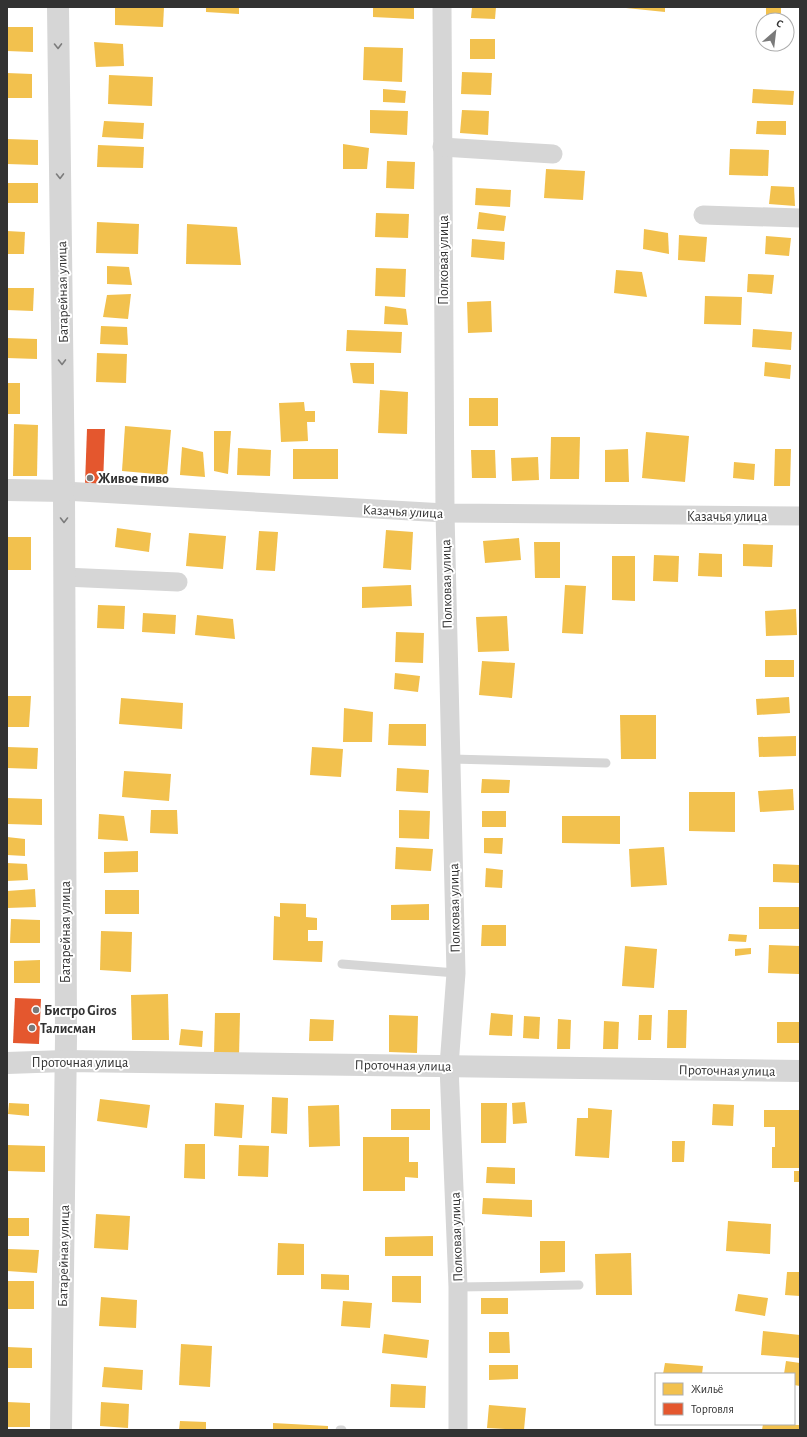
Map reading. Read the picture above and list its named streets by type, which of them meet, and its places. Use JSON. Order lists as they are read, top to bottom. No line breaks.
{"streets":{"street":["Полковая улица","Батарейная улица","Казачья улица","Проточная улица"]},"crossings":[["Полковая улица","Казачья улица"],["Полковая улица","Проточная улица"],["Батарейная улица","Казачья улица"],["Батарейная улица","Проточная улица"]],"one_way":["Батарейная улица"],"places":["Живое пиво","Бистро Giros","Талисман"],"legend":["Жильё","Торговля"],"north":"top right"}
